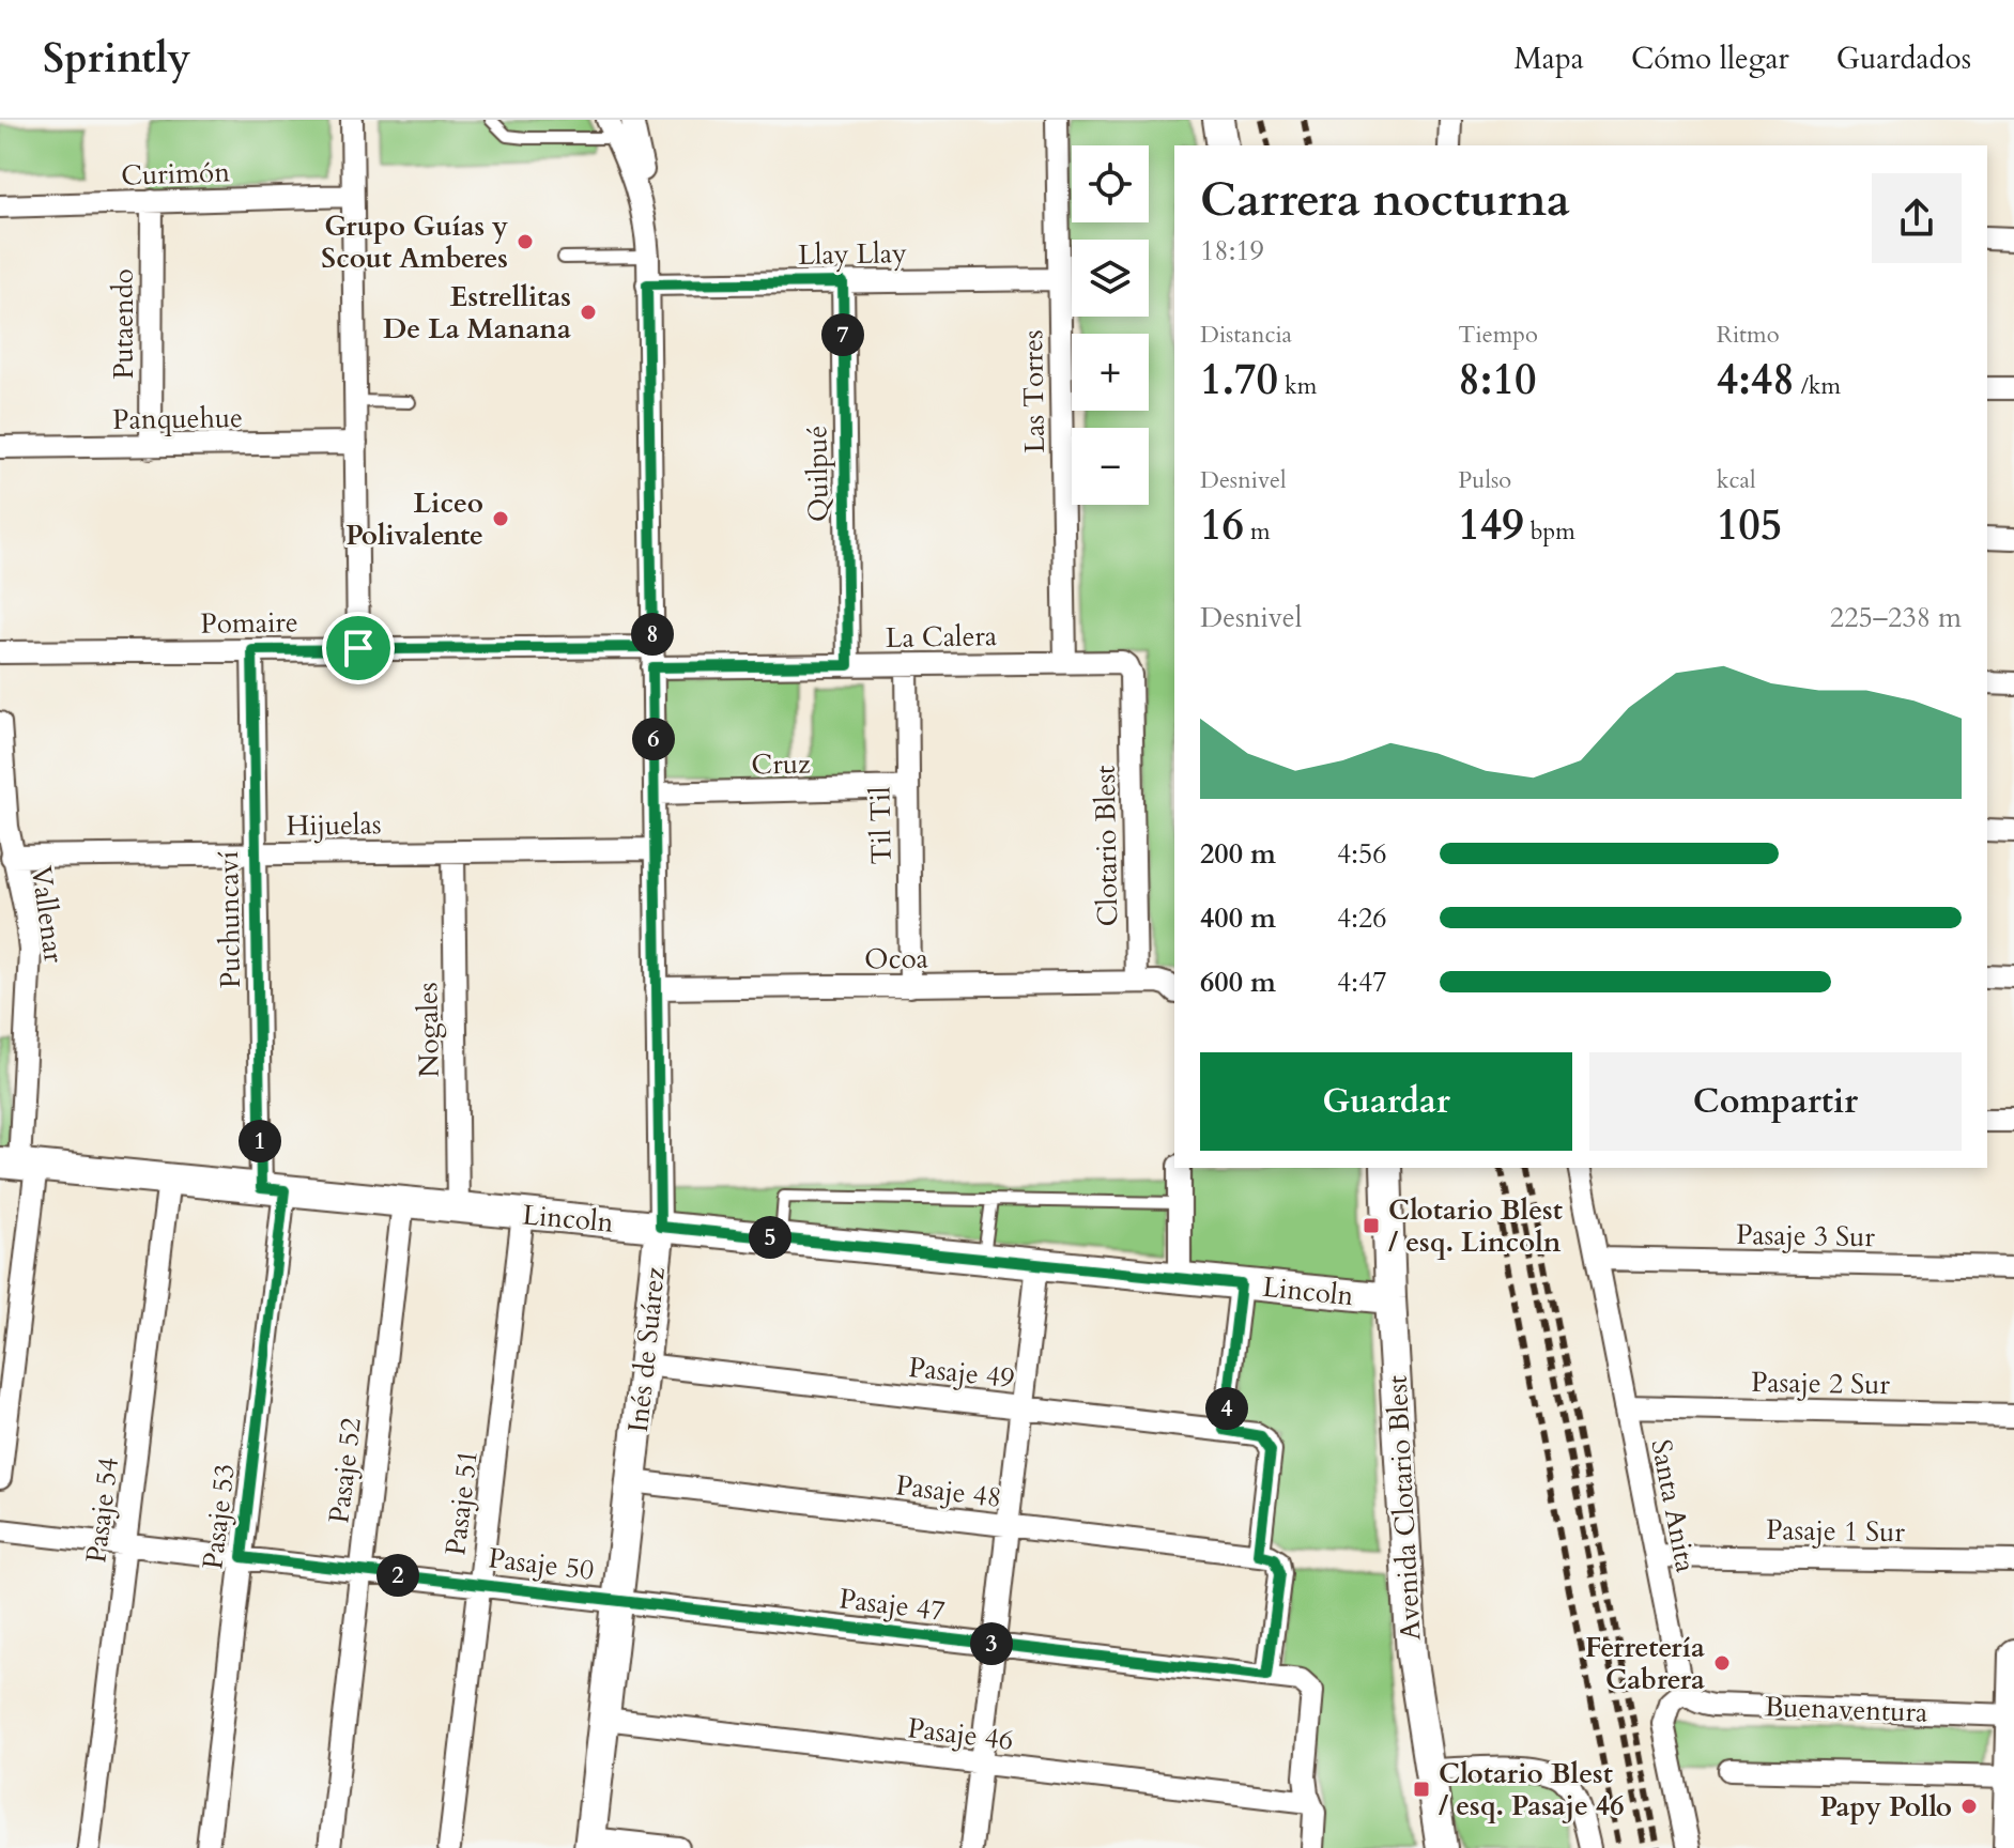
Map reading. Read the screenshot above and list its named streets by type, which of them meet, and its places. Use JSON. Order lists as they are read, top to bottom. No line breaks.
{"streets":{"street":["Curimón","Llay Llay","Putaendo","Las Torres","Panquehue","Quilpué","Pomaire","La Calera","Cruz","Hijuelas","Til Til","Clotario Blest","Vallenar","Puchuncaví","Ocoa","Nogales","Lincoln","Pasaje 3 Sur","Inés de Suárez","Pasaje 49","Pasaje 2 Sur","Pasaje 52","Pasaje 48","Pasaje 51","Santa Anita","Avenida Clotario Blest","Pasaje 54","Pasaje 53","Pasaje 1 Sur","Pasaje 50","Pasaje 47","Buenaventura","Pasaje 46"]},"crossings":[["Curimón","Putaendo"],["Llay Llay","Las Torres"],["Llay Llay","Quilpué"],["Llay Llay","Inés de Suárez"],["Putaendo","Panquehue"],["Las Torres","La Calera"],["Quilpué","La Calera"],["Pomaire","La Calera"],["Pomaire","Puchuncaví"],["Pomaire","Inés de Suárez"],["La Calera","Til Til"],["La Calera","Clotario Blest"],["La Calera","Inés de Suárez"],["Cruz","Til Til"],["Cruz","Inés de Suárez"],["Hijuelas","Vallenar"],["Hijuelas","Puchuncaví"],["Hijuelas","Nogales"],["Hijuelas","Inés de Suárez"],["Til Til","Ocoa"],["Clotario Blest","Ocoa"],["Vallenar","Lincoln"],["Puchuncaví","Lincoln"],["Puchuncaví","Pasaje 53"],["Ocoa","Inés de Suárez"],["Nogales","Lincoln"],["Lincoln","Inés de Suárez"],["Lincoln","Pasaje 52"],["Lincoln","Pasaje 51"],["Lincoln","Avenida Clotario Blest"],["Lincoln","Pasaje 54"],["Lincoln","Pasaje 53"],["Pasaje 3 Sur","Santa Anita"],["Inés de Suárez","Pasaje 49"],["Inés de Suárez","Pasaje 48"],["Inés de Suárez","Pasaje 50"],["Inés de Suárez","Pasaje 47"],["Inés de Suárez","Pasaje 46"],["Pasaje 49","Pasaje 48"],["Pasaje 2 Sur","Santa Anita"],["Pasaje 52","Pasaje 50"],["Pasaje 51","Pasaje 50"],["Santa Anita","Pasaje 1 Sur"],["Santa Anita","Buenaventura"],["Pasaje 54","Pasaje 50"],["Pasaje 53","Pasaje 50"],["Pasaje 50","Pasaje 47"],["Pasaje 47","Pasaje 46"]],"places":{"other":["Grupo Guías y Scout Amberes","Estrellitas De La Manana","Liceo Polivalente","Ferretería Cabrera","Papy Pollo"],"transit":["Clotario Blest / esq. Lincoln","Clotario Blest / esq. Pasaje 46"]},"page":{"header":"Sprintly","nav":["Mapa","Cómo llegar","Guardados"],"map_buttons":["+","−"],"heading":["Carrera nocturna","18:19"],"stats":[["Distancia","1.70 km"],["Tiempo","8:10"],["Ritmo","4:48 /km"],["Desnivel","16 m"],["Pulso","149 bpm"],["kcal","105"]],"pins":["7","8","6","1","5","4","2","3"],"chart":["Desnivel","225–238 m"],"list":[{"name":"200 m","note":"4:56"},{"name":"400 m","note":"4:26"},{"name":"600 m","note":"4:47"}],"buttons":["Guardar","Compartir"]}}
